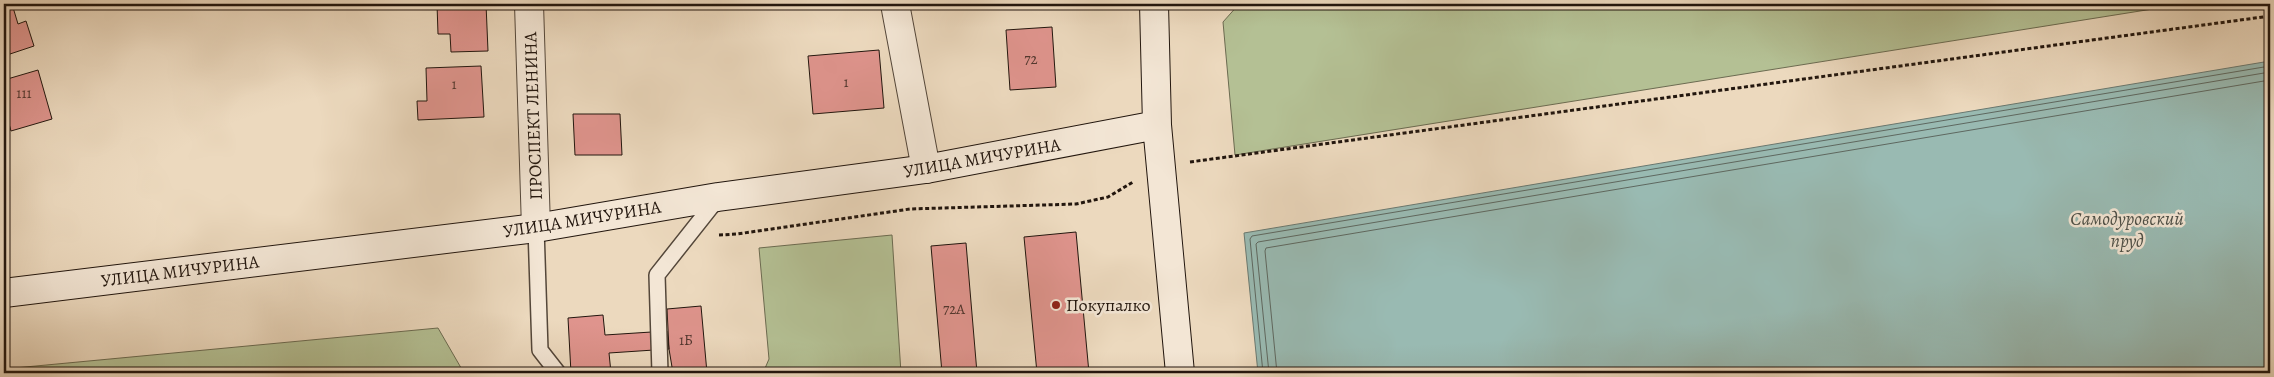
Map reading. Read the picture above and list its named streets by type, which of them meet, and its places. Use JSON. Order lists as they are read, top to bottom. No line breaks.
{"streets":{"street":["ПРОСПЕКТ ЛЕНИНА","УЛИЦА МИЧУРИНА"]},"crossings":[["ПРОСПЕКТ ЛЕНИНА","УЛИЦА МИЧУРИНА"]],"water":["Самодуровский пруд"],"places":["Покупалко"],"house_numbers":["72","1","1","111","72А","1Б"]}
